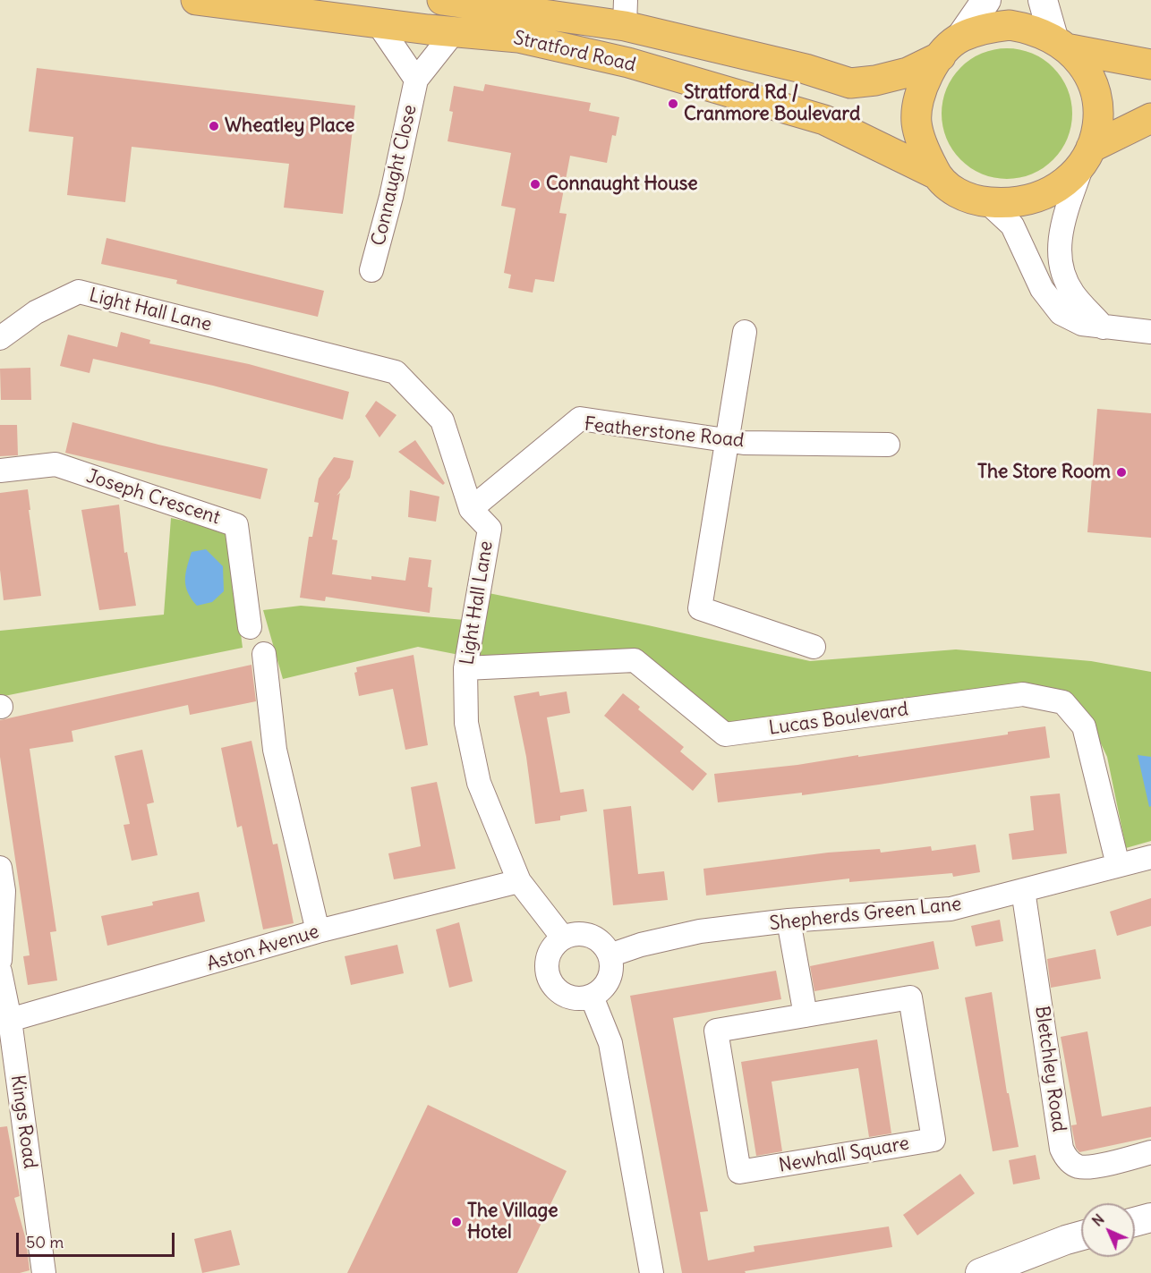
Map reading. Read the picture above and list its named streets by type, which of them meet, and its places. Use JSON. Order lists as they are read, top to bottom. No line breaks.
{"streets":{"highway":["Stratford Road"],"street":["Connaught Close","Light Hall Lane","Featherstone Road","Joseph Crescent","Lucas Boulevard","Shepherds Green Lane","Aston Avenue","Bletchley Road","Kings Road","Newhall Square"]},"crossings":[["Stratford Road","Connaught Close"],["Light Hall Lane","Featherstone Road"],["Light Hall Lane","Lucas Boulevard"],["Light Hall Lane","Shepherds Green Lane"],["Light Hall Lane","Aston Avenue"],["Lucas Boulevard","Shepherds Green Lane"],["Shepherds Green Lane","Bletchley Road"],["Aston Avenue","Kings Road"]],"places":["Stratford Rd / Cranmore Boulevard","Wheatley Place","Connaught House","The Store Room","The Village Hotel"],"scale_bar":"50 m","north":"top left"}
